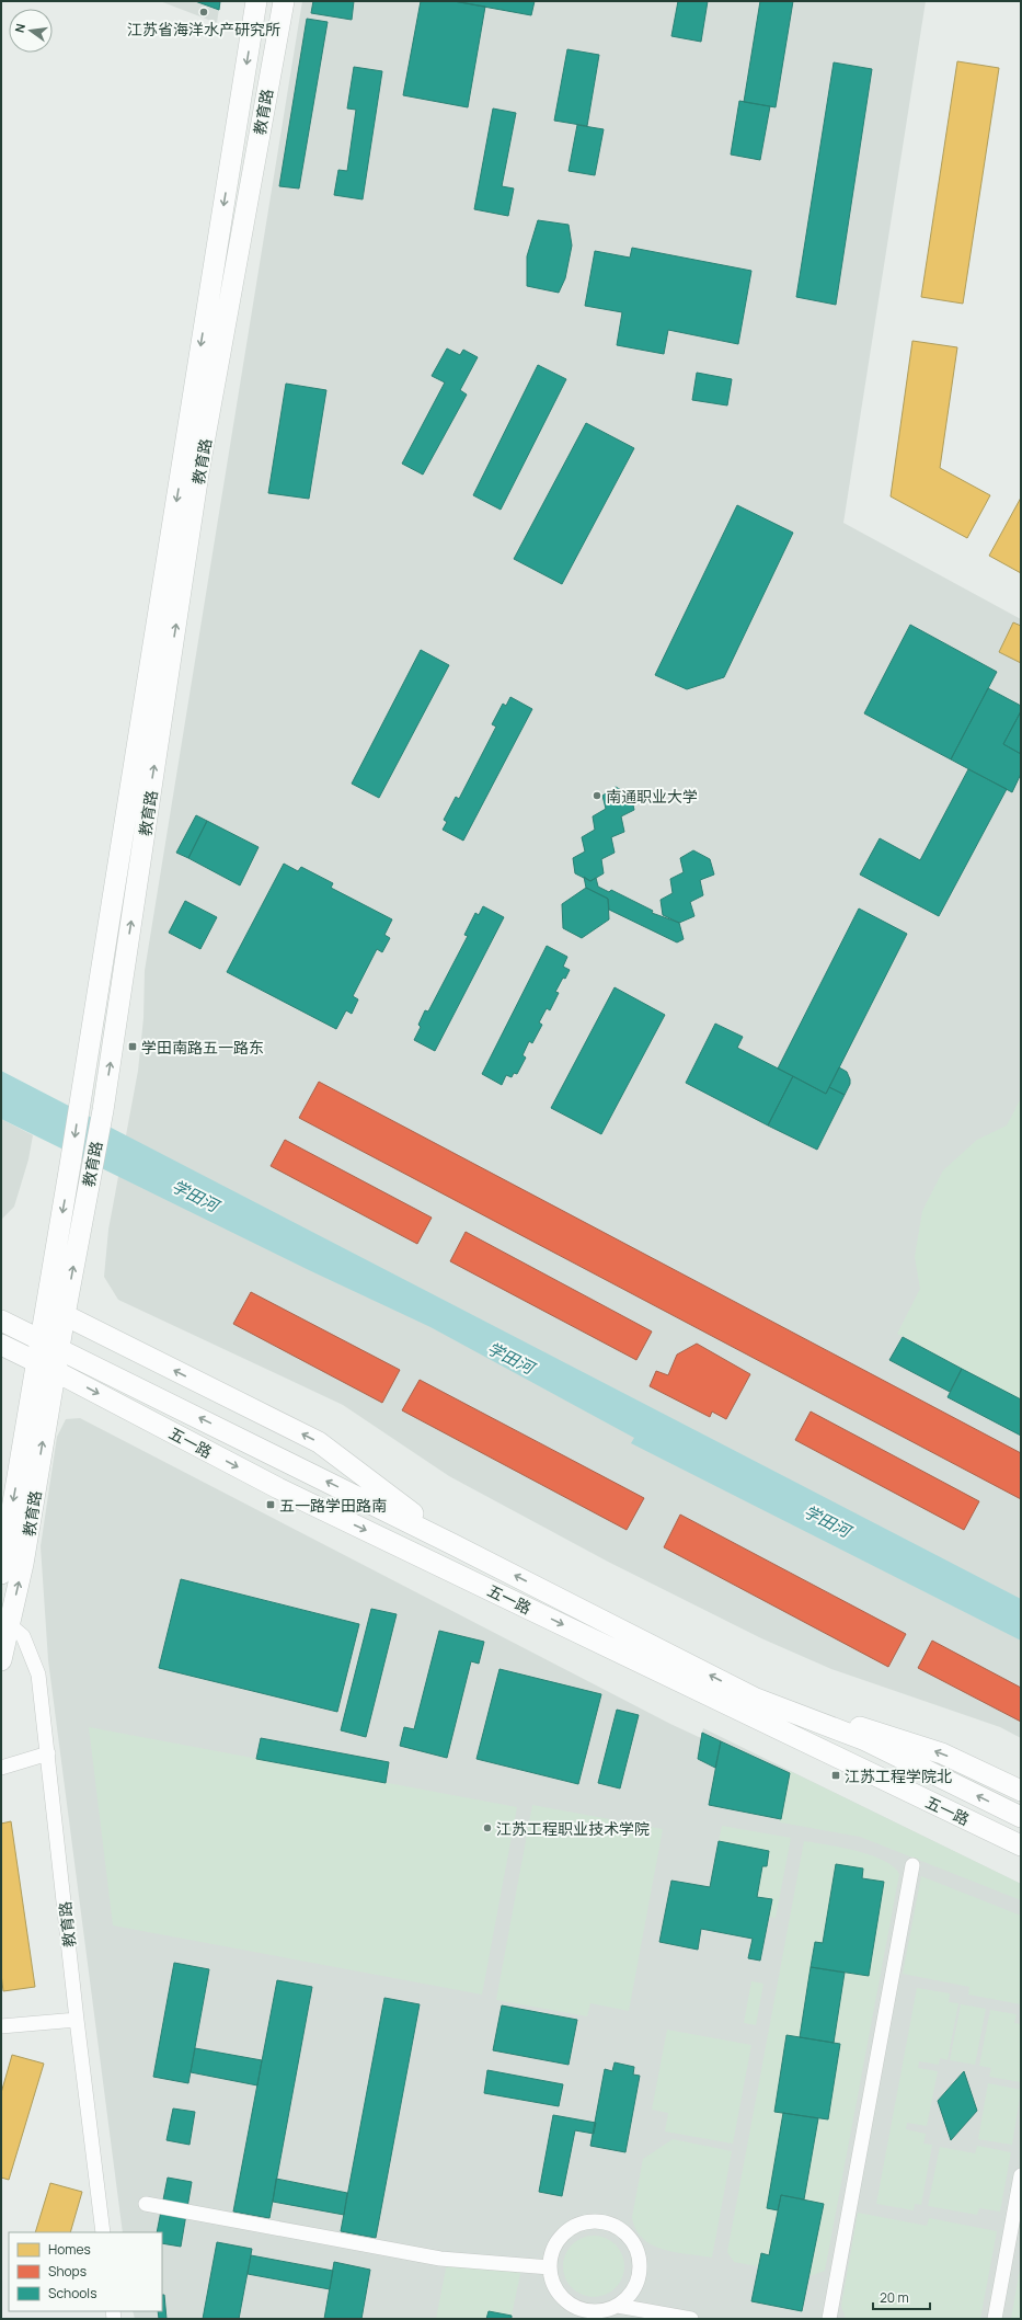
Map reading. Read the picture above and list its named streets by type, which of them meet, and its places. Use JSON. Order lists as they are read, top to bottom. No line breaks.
{"streets":{"street":["教育路","五一路"]},"crossings":[["教育路","五一路"]],"water":["学田河"],"places":{"other":["江苏省海洋水产研究所","南通职业大学","江苏工程职业技术学院"],"transit":["学田南路五一路东","五一路学田路南","江苏工程学院北"]},"legend":["Homes","Shops","Schools"],"scale_bar":"20 m","north":"left"}
